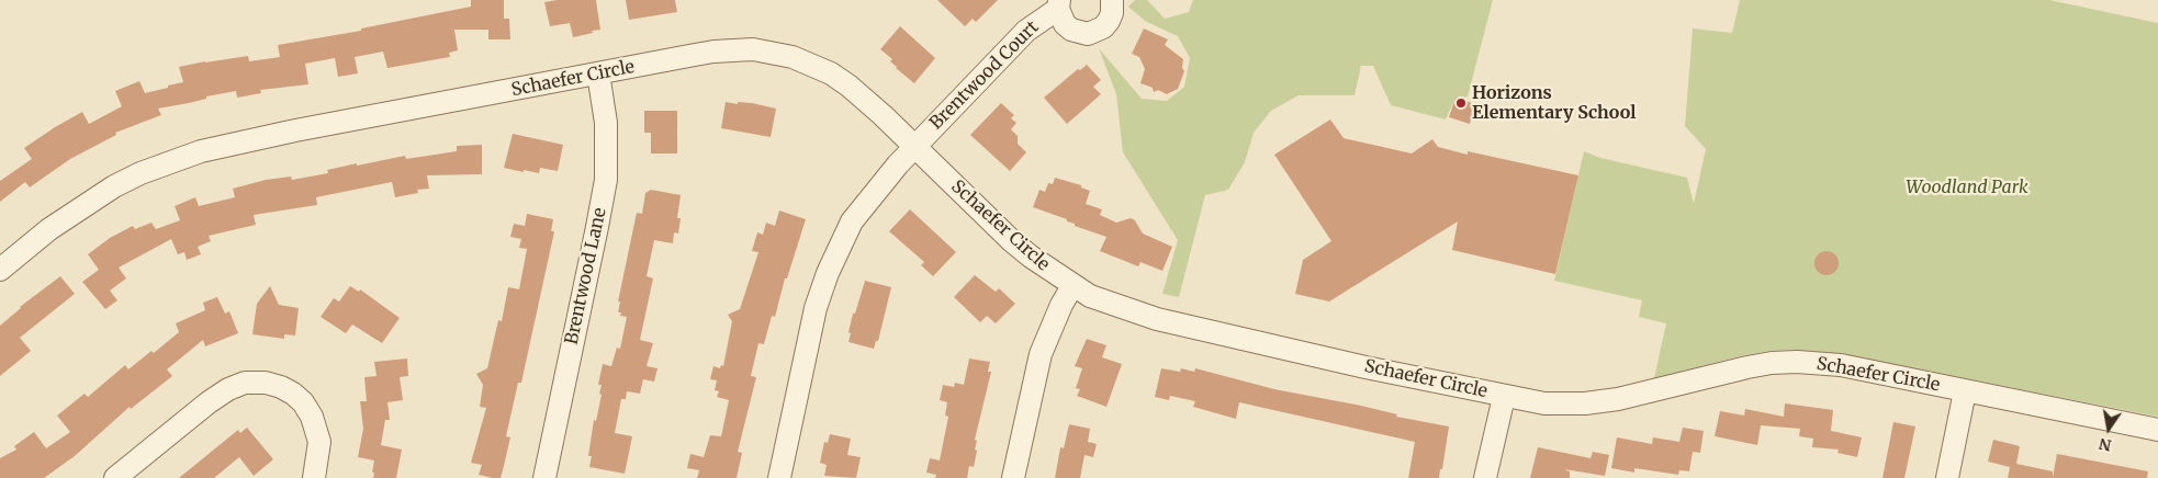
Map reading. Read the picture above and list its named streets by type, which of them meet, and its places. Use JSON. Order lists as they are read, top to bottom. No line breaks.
{"streets":{"street":["Brentwood Court","Schaefer Circle","Brentwood Lane"]},"crossings":[["Brentwood Court","Schaefer Circle"],["Schaefer Circle","Brentwood Lane"]],"parks":["Woodland Park"],"places":["Horizons Elementary School"],"north":"bottom"}
